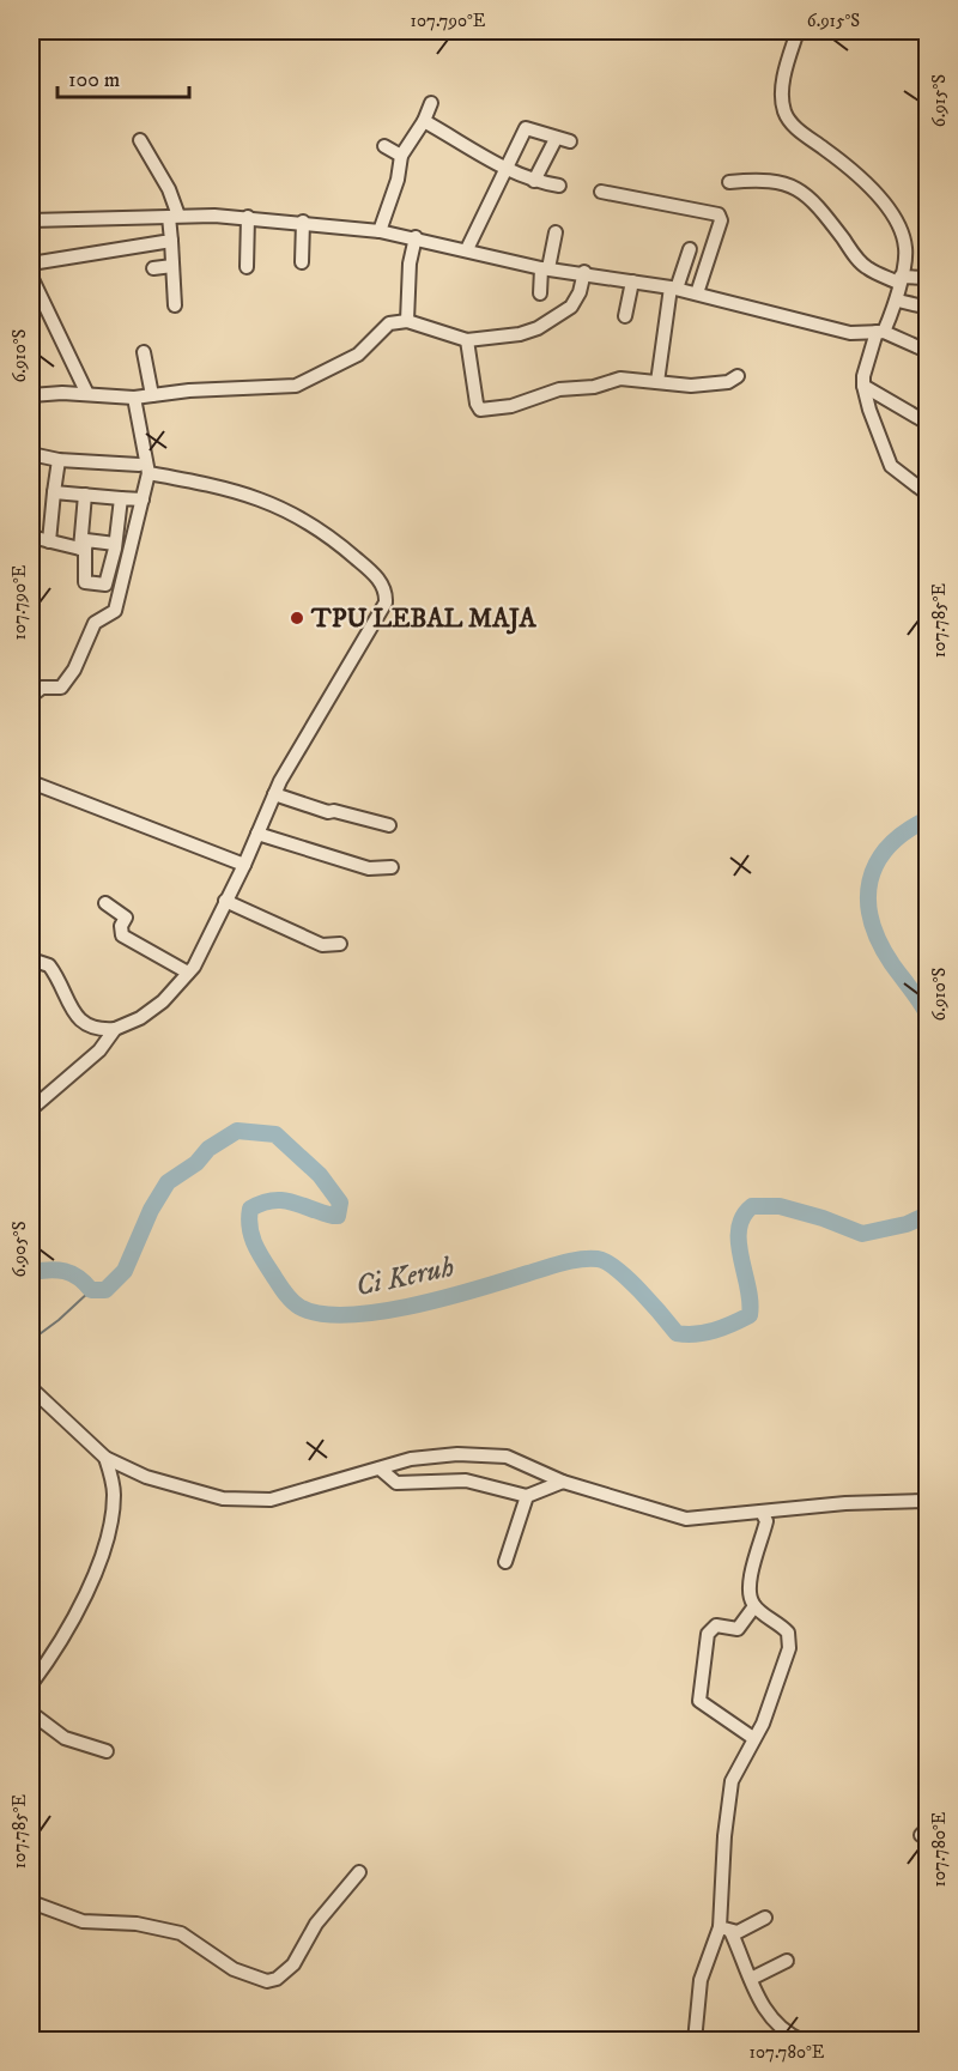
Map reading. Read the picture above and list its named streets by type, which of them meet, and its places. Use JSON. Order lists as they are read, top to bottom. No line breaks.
{"water":["Ci Keruh"],"places":["TPU LEBAL MAJA"],"scale_bar":"100 m","coordinates":["107.790°E","6.915°S","6.910°S","107.785°E","6.905°S","107.780°E"]}
